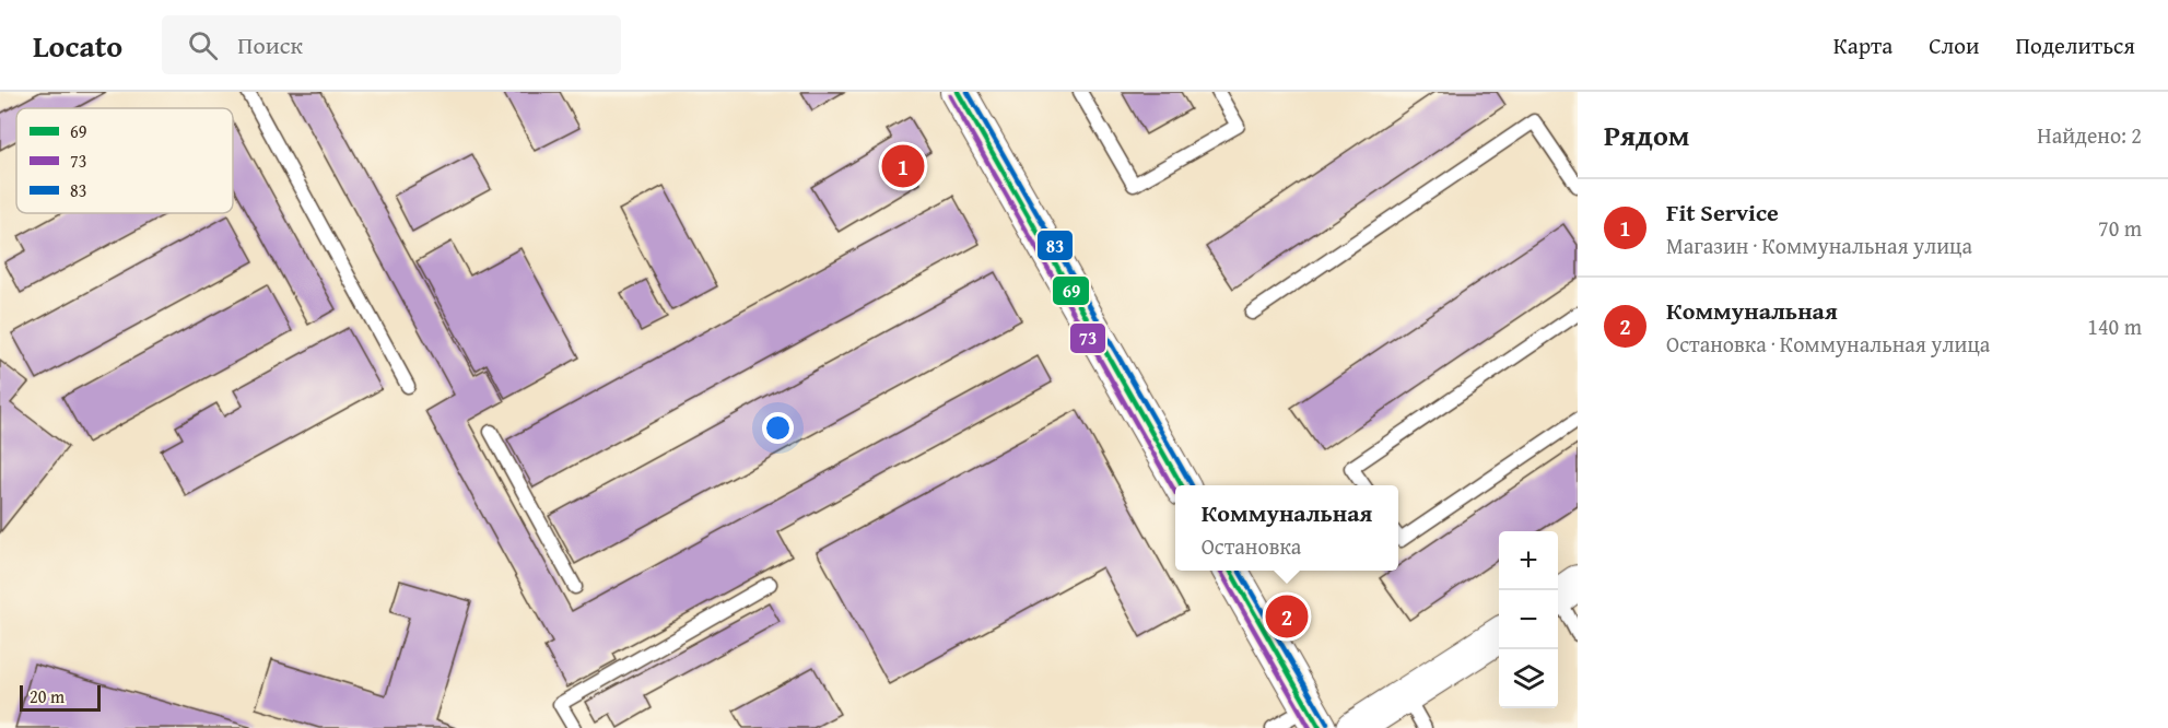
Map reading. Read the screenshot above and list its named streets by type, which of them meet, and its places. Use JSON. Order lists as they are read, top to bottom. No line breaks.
{"lines":["transit line 69","transit line 83","transit line 73"],"legend":["69","73","83"],"scale_bar":"20 m","page":{"header":"Locato","search":"Поиск","nav":["Карта","Слои","Поделиться"],"heading":["Рядом","Найдено: 2"],"pins":["1","2"],"list":[{"mark":"1","name":"Fit Service","note":"Магазин · Коммунальная улица","value":"70 m"},{"mark":"2","name":"Коммунальная","note":"Остановка · Коммунальная улица","value":"140 m"}],"popup":["Коммунальная","Остановка"],"map_buttons":["+","−"],"scale":"20 m"}}
